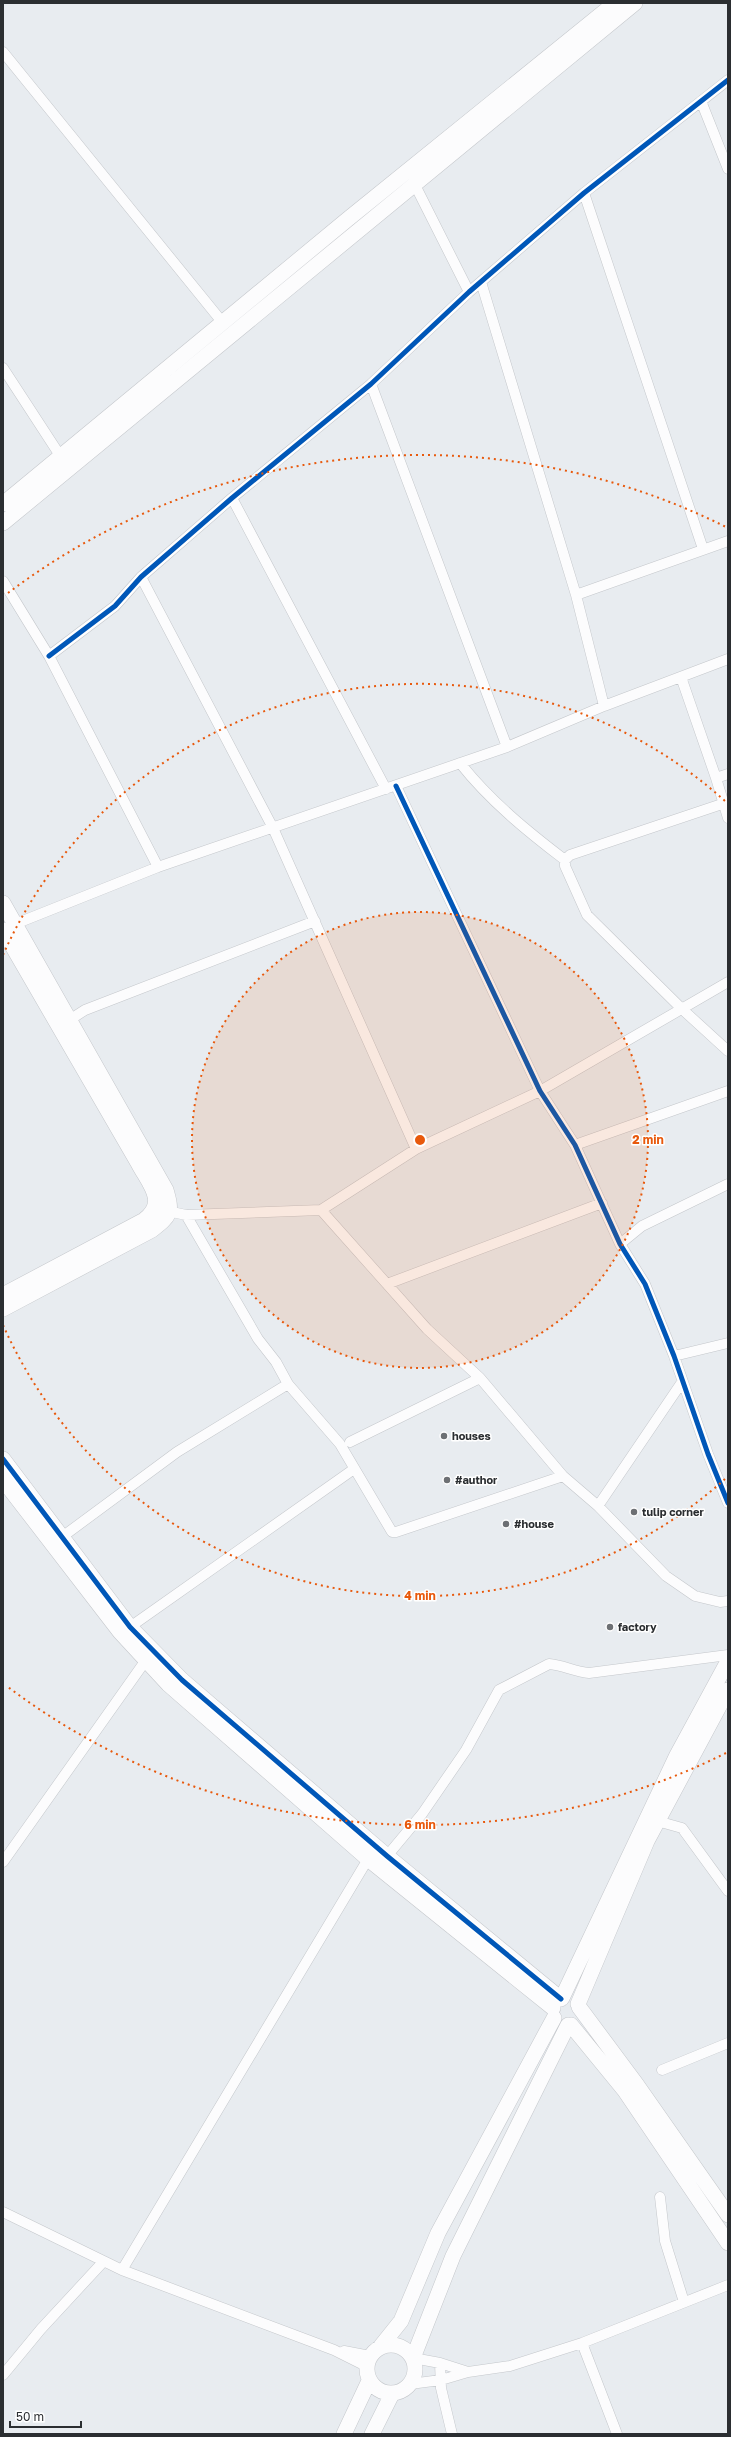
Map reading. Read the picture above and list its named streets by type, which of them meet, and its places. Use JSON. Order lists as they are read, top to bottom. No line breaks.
{"places":["houses","#author","tulip corner","#house","factory"],"scale_bar":"50 m","rings":["2 min","4 min","6 min"]}
